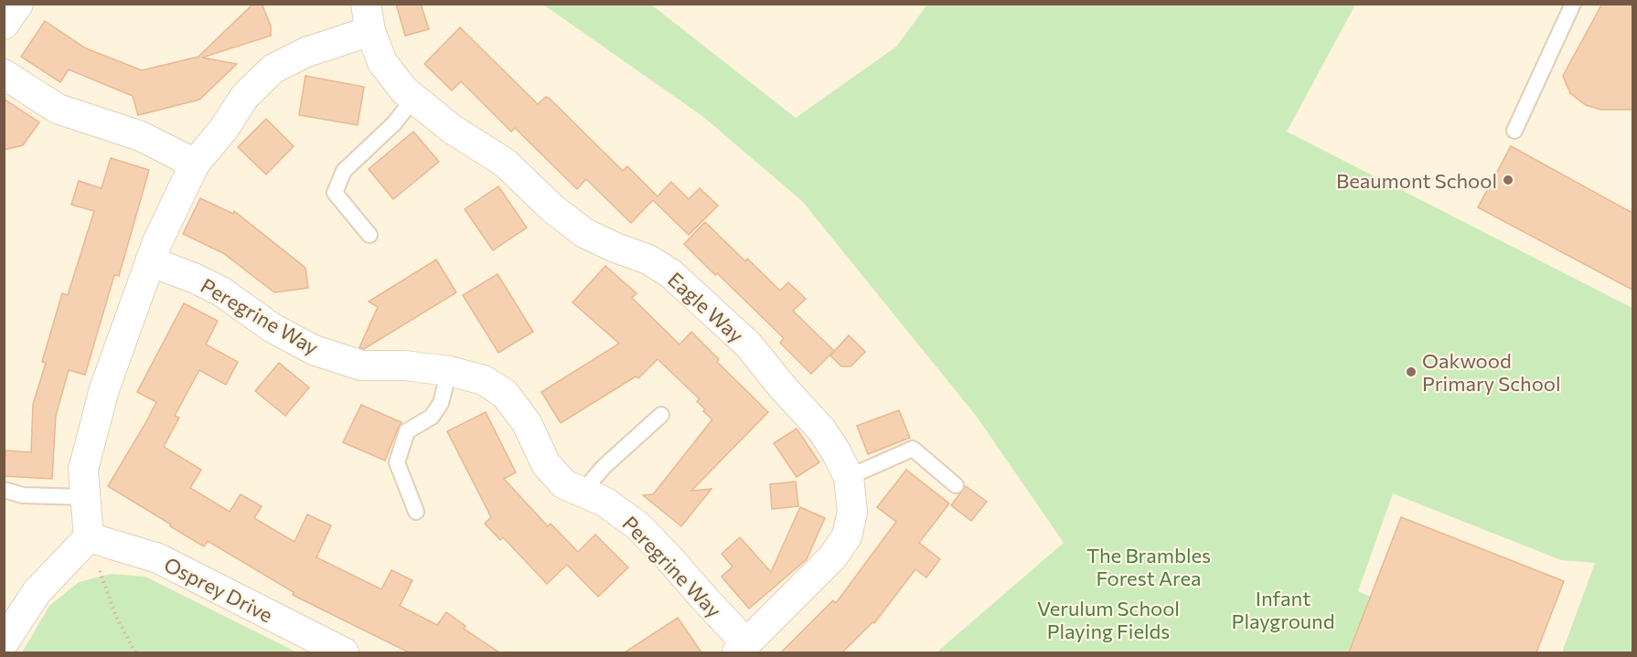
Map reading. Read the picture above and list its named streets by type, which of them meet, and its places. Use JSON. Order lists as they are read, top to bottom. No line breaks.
{"streets":{"street":["Eagle Way","Peregrine Way","Osprey Drive"]},"crossings":[["Eagle Way","Peregrine Way"]],"parks":["The Brambles Forest Area","Infant Playground","Verulum School Playing Fields"],"places":["Beaumont School","Oakwood Primary School"]}
